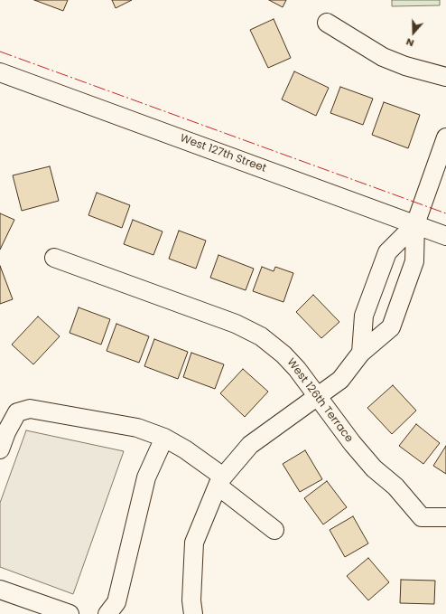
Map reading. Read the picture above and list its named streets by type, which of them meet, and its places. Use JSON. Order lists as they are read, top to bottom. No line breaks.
{"streets":{"street":["West 127th Street","West 126th Terrace"]},"north":"bottom"}
